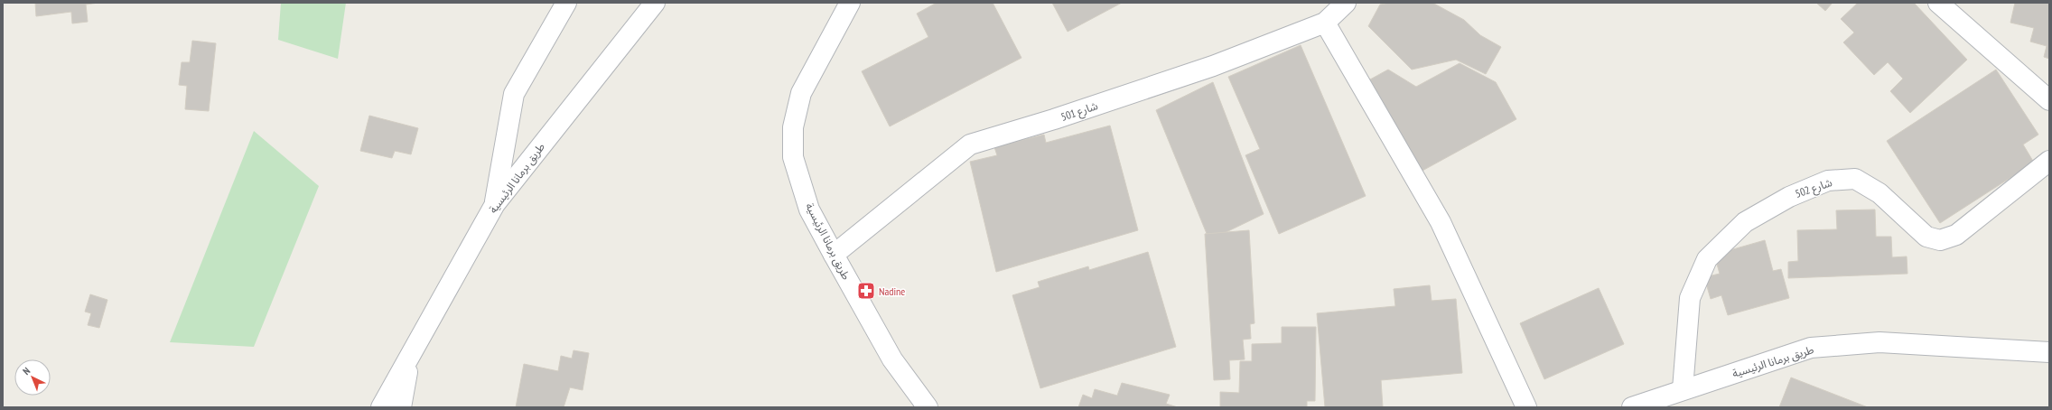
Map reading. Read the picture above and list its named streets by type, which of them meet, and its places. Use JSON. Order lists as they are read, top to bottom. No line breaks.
{"streets":{"street":["شارع 501","طريق برمانا الرئيسية","شارع 502"]},"crossings":[["شارع 501","طريق برمانا الرئيسية"],["طريق برمانا الرئيسية","شارع 502"]],"places":{"pharmacy":["Nadine"]},"north":"top left"}
